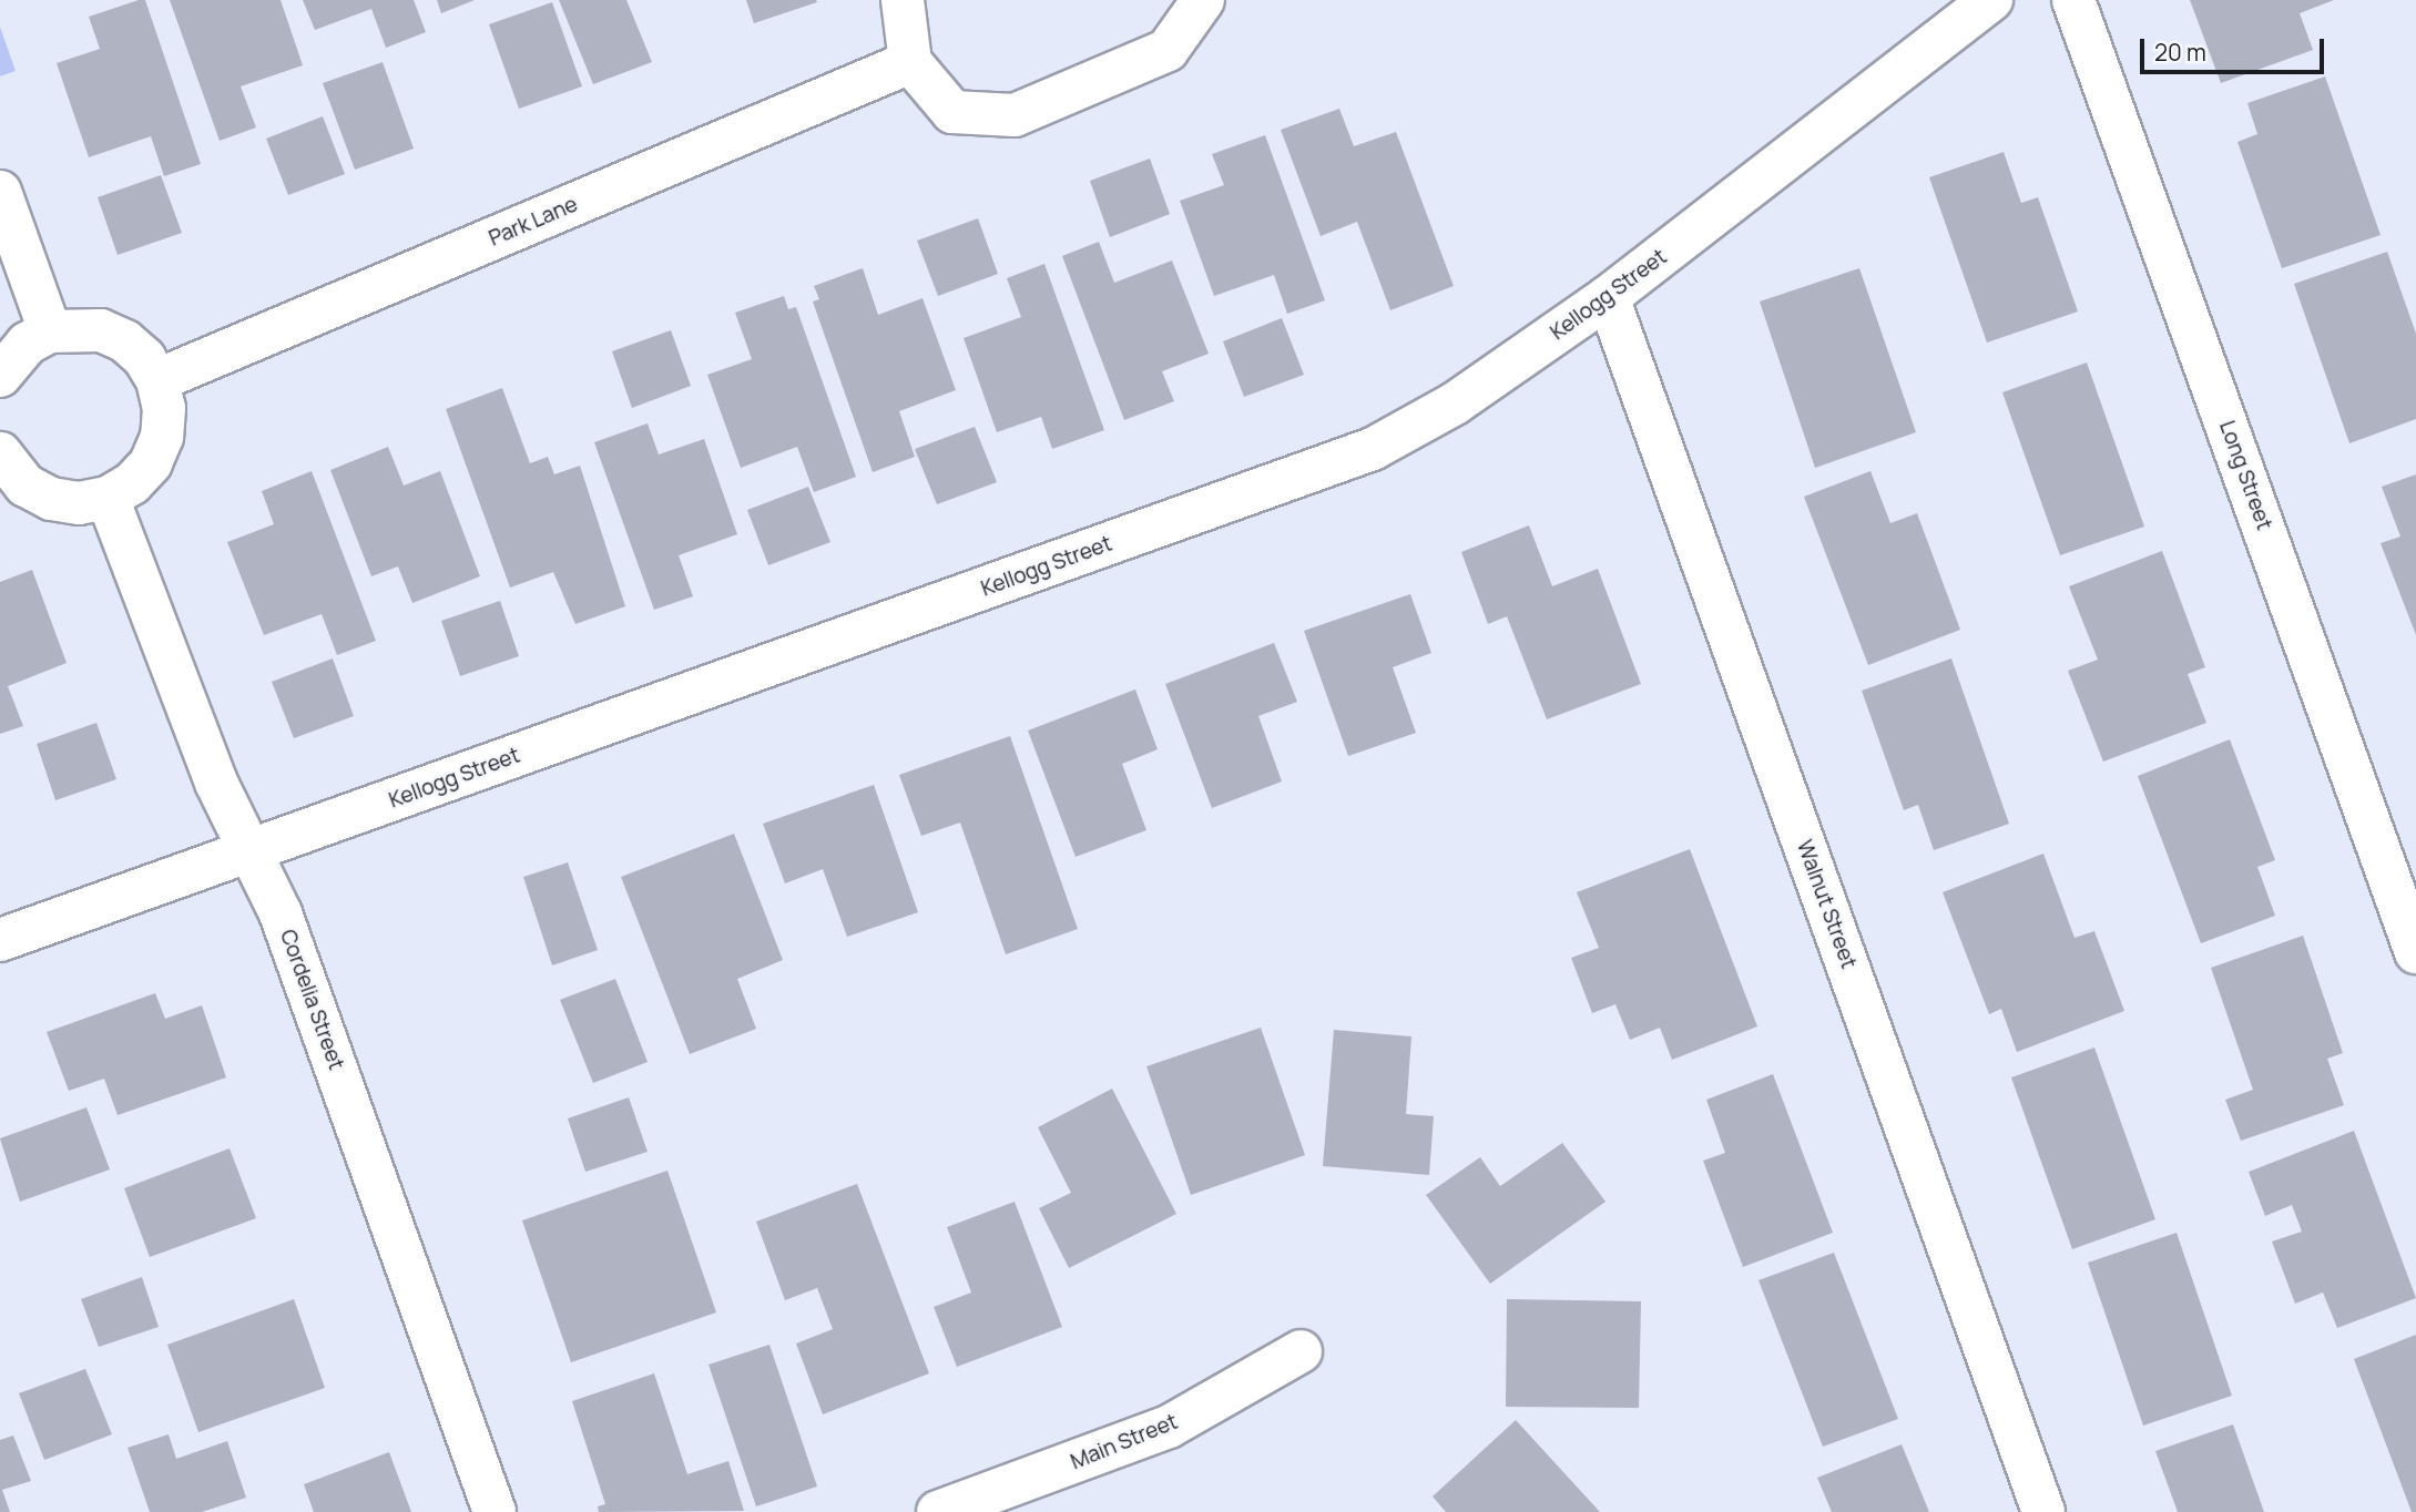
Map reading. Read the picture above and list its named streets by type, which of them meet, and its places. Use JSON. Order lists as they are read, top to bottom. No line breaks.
{"streets":{"street":["Park Lane","Kellogg Street","Long Street","Walnut Street","Cordelia Street","Main Street"]},"crossings":[["Kellogg Street","Walnut Street"],["Kellogg Street","Cordelia Street"]],"scale_bar":"20 m"}
